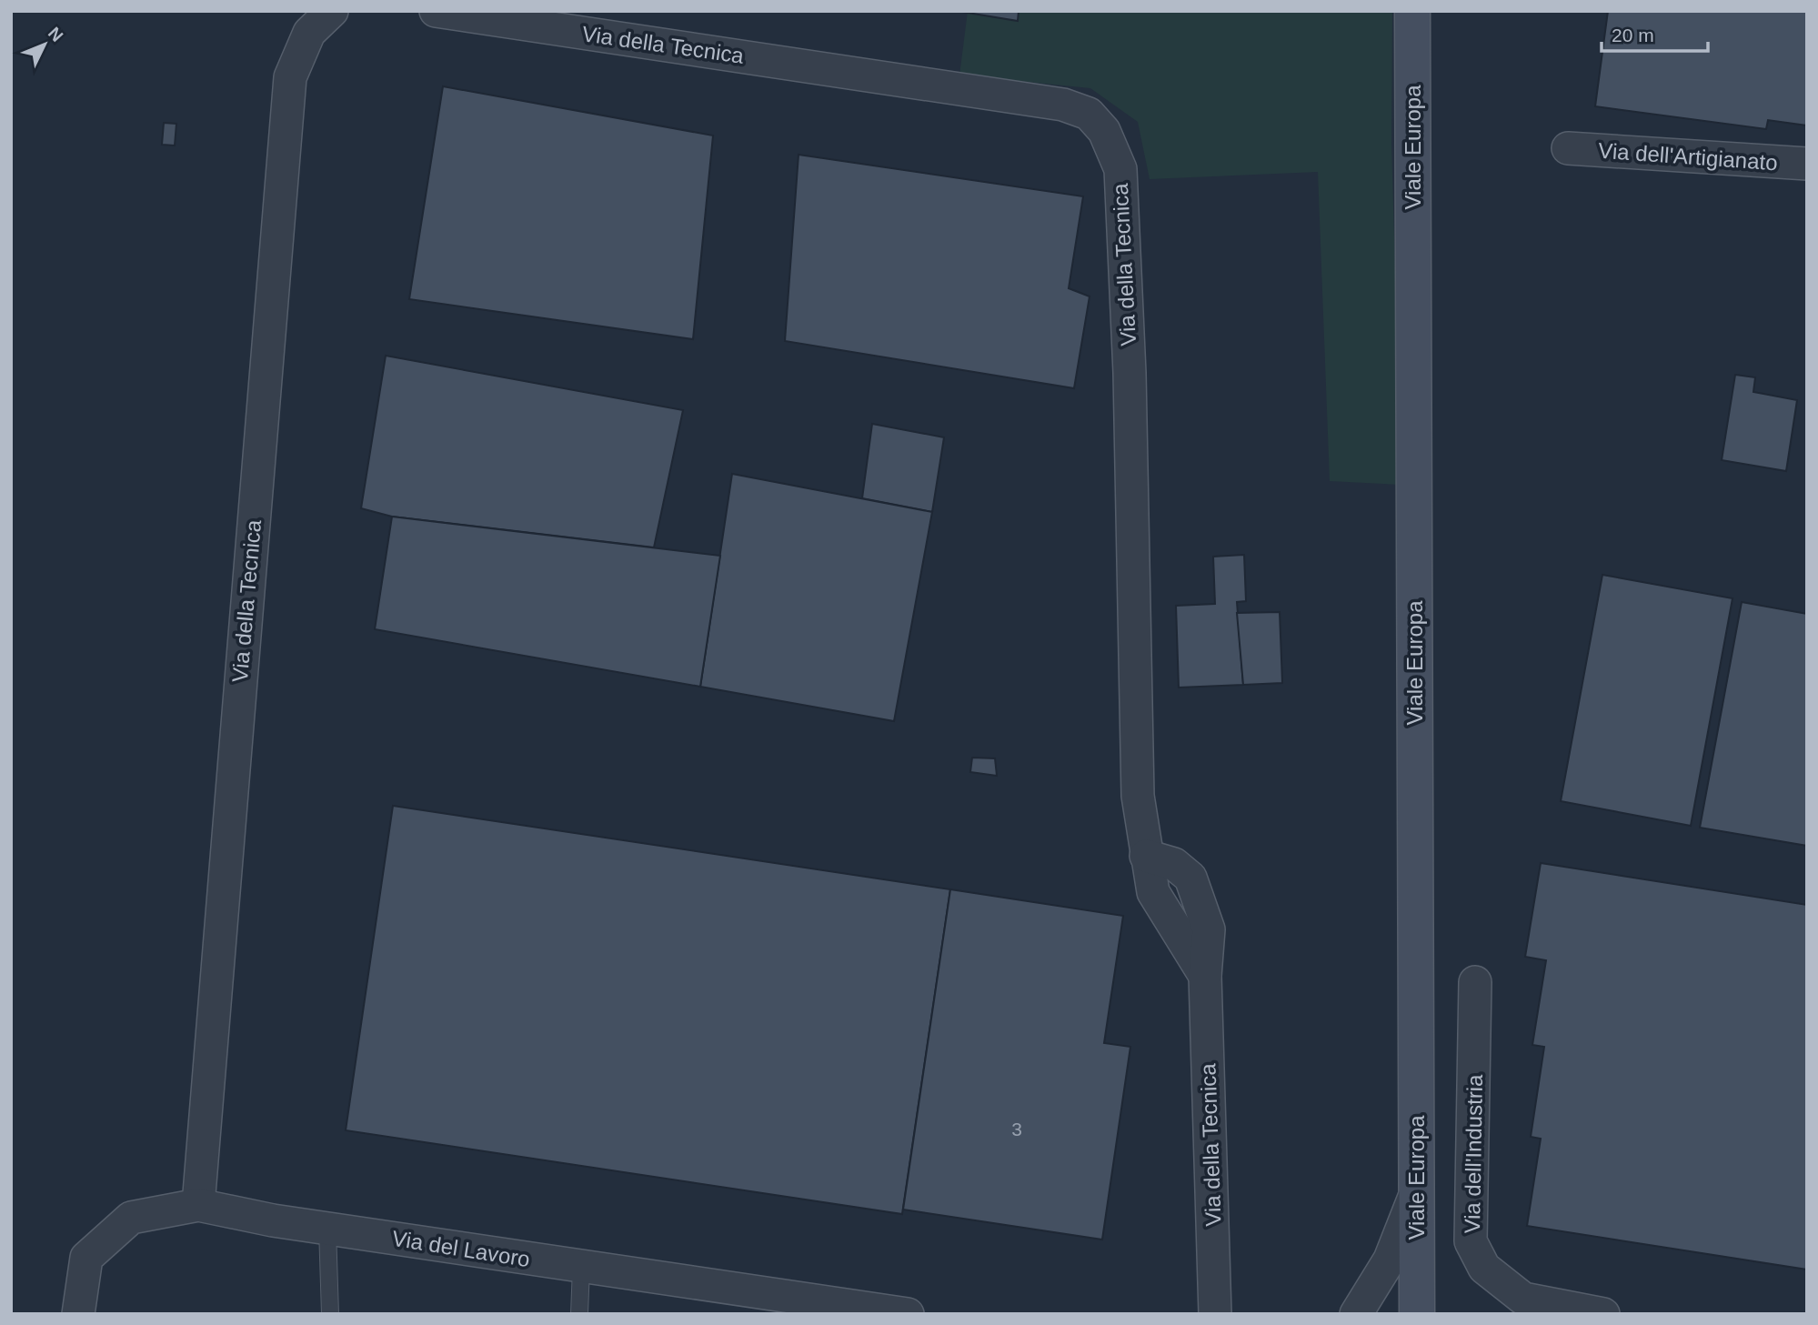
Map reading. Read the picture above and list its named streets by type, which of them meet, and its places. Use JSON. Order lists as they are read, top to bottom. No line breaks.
{"streets":{"main road":["Viale Europa"],"street":["Via della Tecnica","Via dell'Artigianato","Via dell'Industria","Via del Lavoro"]},"crossings":[["Via della Tecnica","Via del Lavoro"]],"house_numbers":["3"],"scale_bar":"20 m","north":"top right"}
